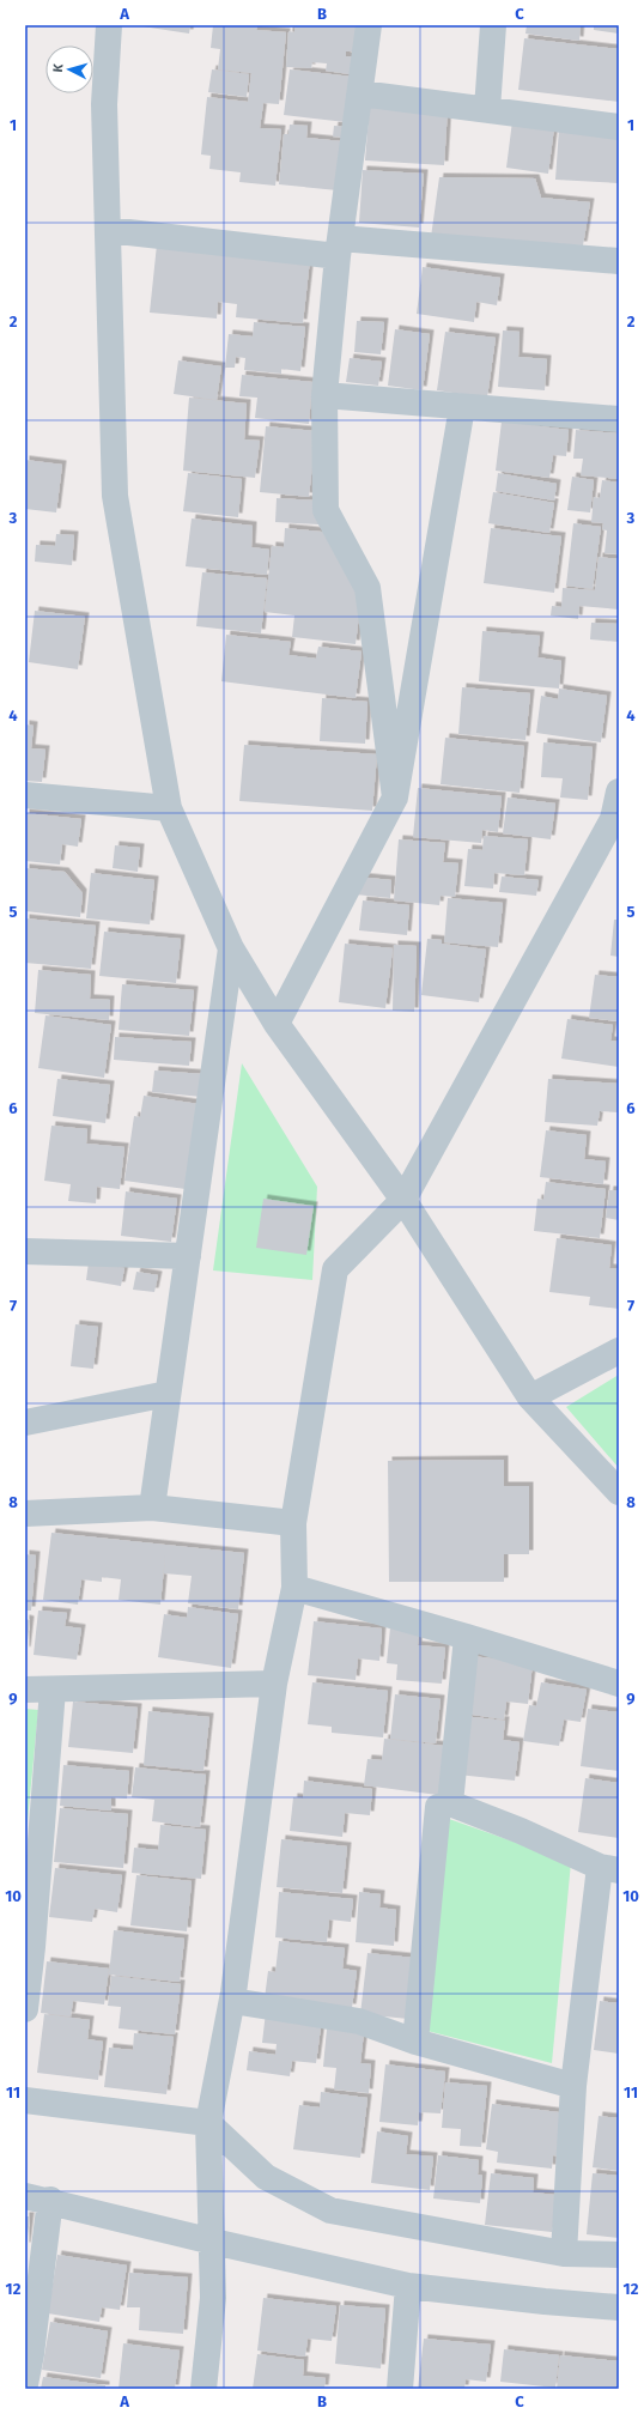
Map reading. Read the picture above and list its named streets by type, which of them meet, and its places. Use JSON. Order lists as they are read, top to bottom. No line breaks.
{"north":"left","grid":{"columns":["A","B","C"],"rows":["1","2","3","4","5","6","7","8","9","10","11","12"]}}
